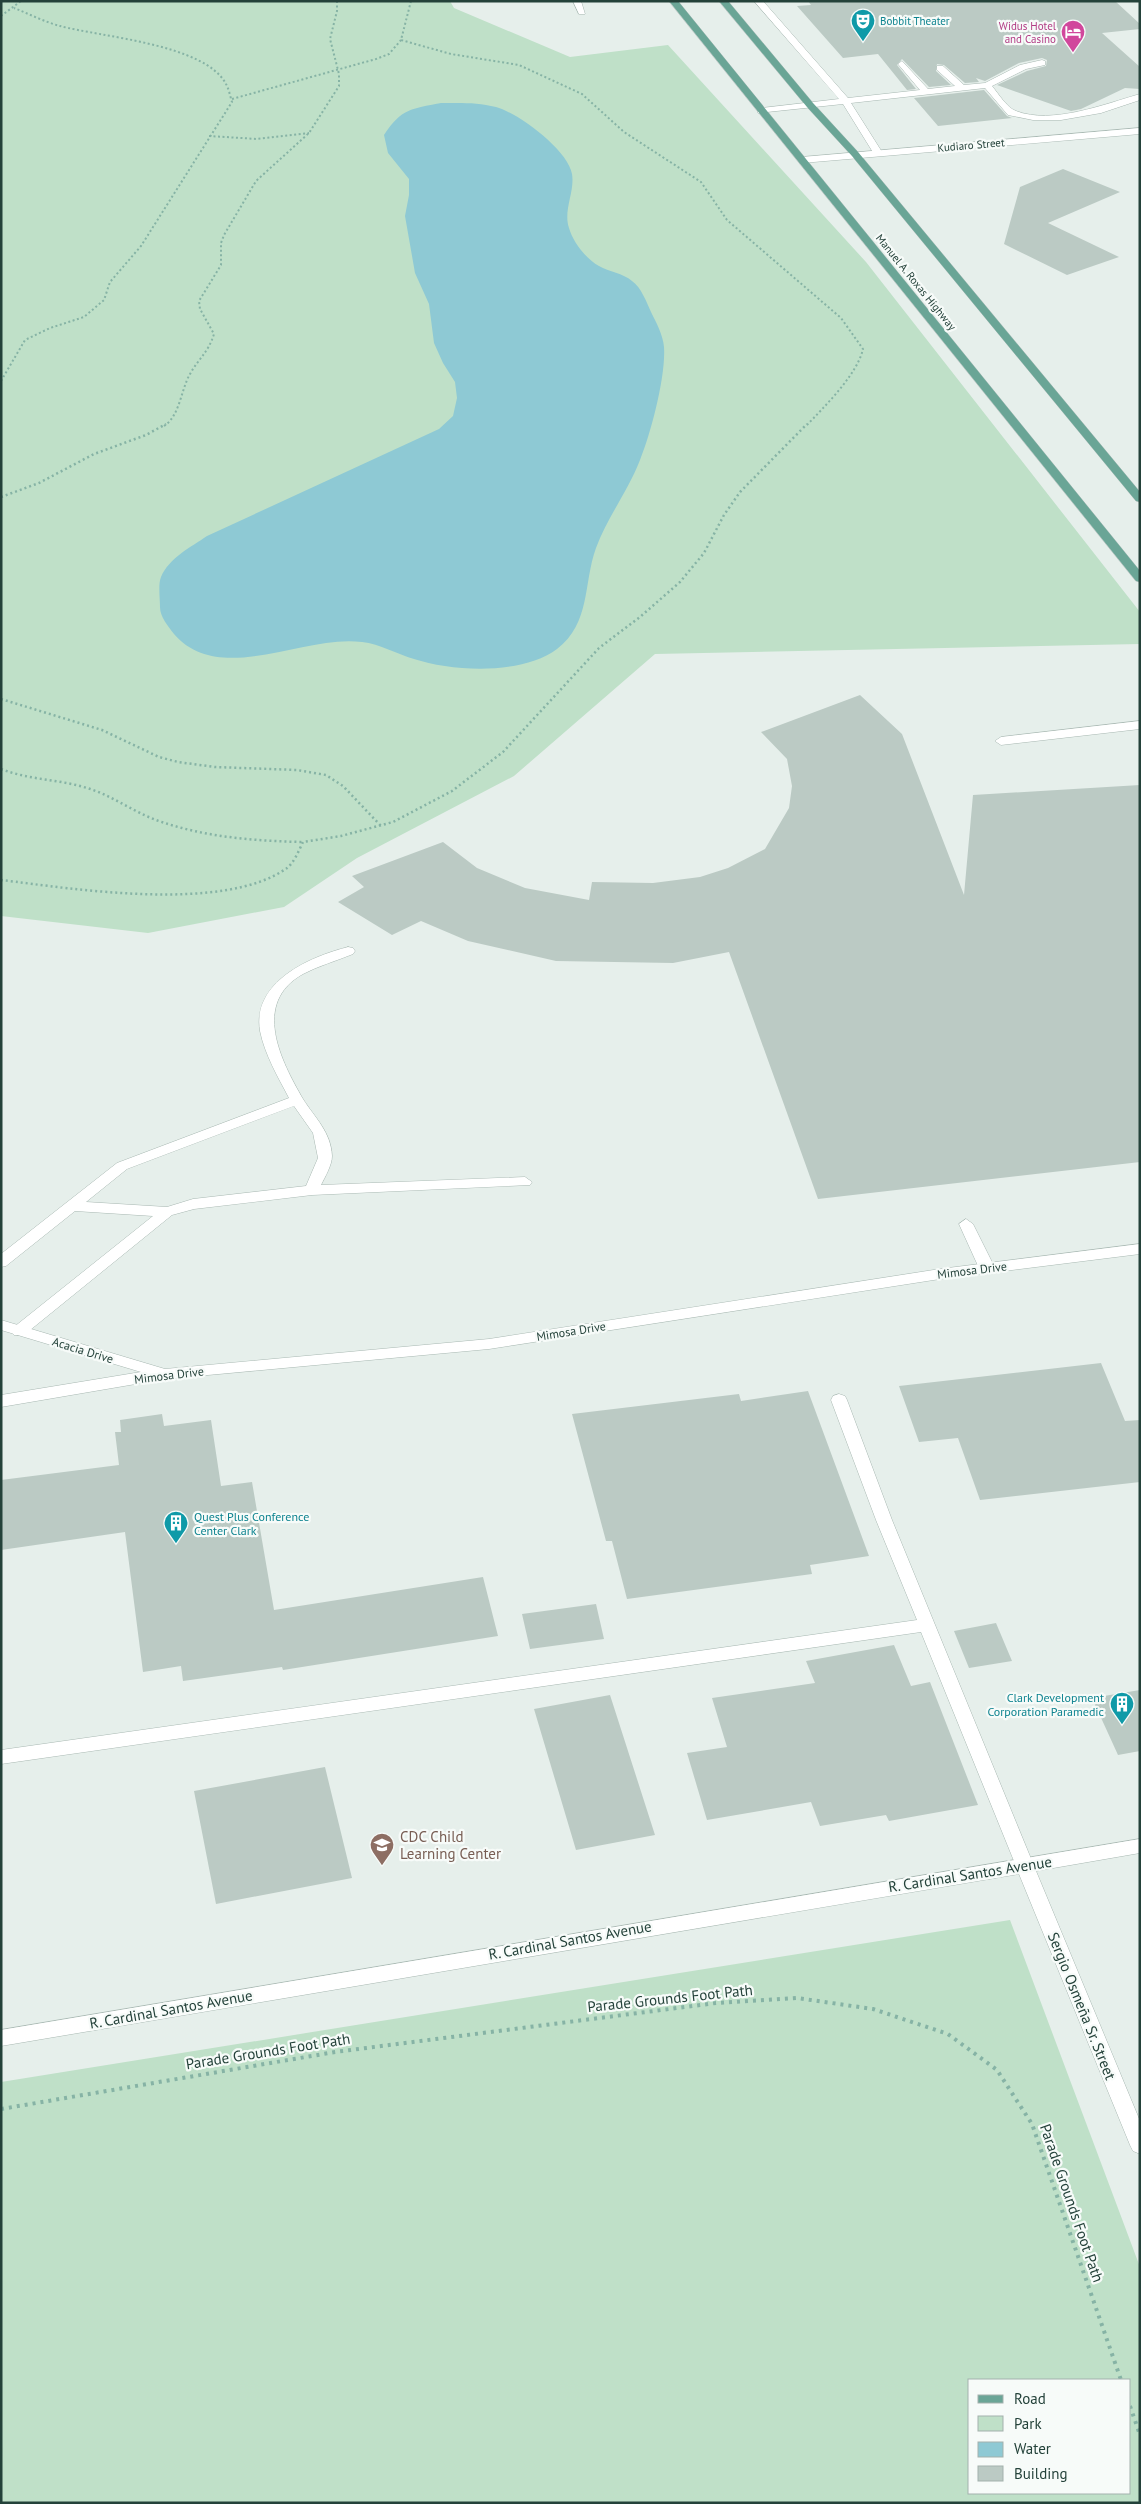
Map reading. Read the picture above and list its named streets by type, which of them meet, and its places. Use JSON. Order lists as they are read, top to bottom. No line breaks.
{"streets":{"main road":["Manuel A. Roxas Highway"],"street":["Kudiaro Street","Mimosa Drive","Acacia Drive","R. Cardinal Santos Avenue","Sergio Osmeña Sr. Street"],"path":["Parade Grounds Foot Path"]},"crossings":[["Kudiaro Street","Manuel A. Roxas Highway"],["Mimosa Drive","Acacia Drive"],["R. Cardinal Santos Avenue","Sergio Osmeña Sr. Street"]],"places":{"theatre":["Bobbit Theater"],"hotel":["Widus Hotel and Casino"],"building":["Quest Plus Conference Center Clark","Clark Development Corporation Paramedic"],"school or university":["CDC Child Learning Center"]},"legend":["Road","Park","Water","Building"]}
